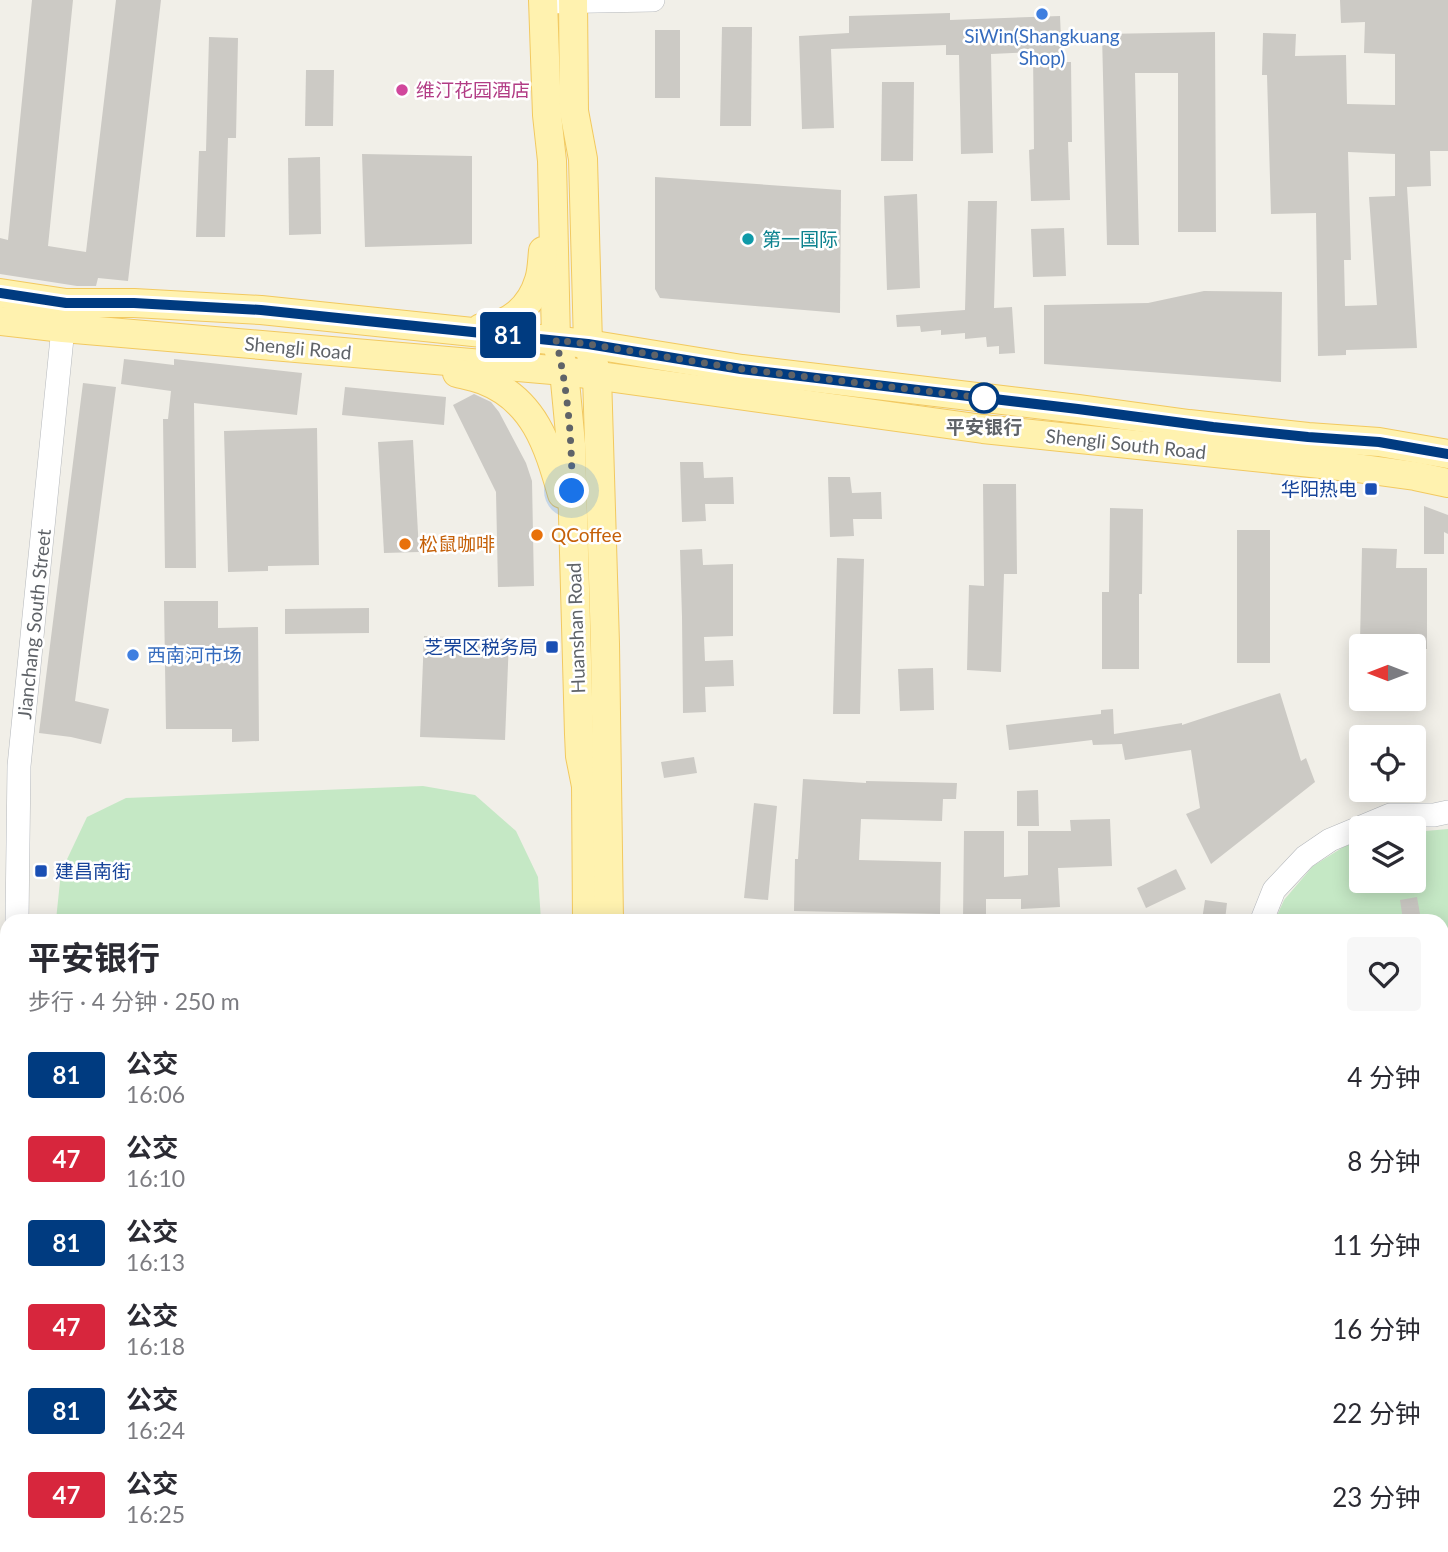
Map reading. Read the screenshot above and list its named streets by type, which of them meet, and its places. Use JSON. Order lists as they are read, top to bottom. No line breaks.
{"streets":{"main road":["Shengli Road","Shengli South Road","Huanshan Road"],"street":["Jianchang South Street"]},"crossings":[["Shengli Road","Shengli South Road"],["Shengli Road","Jianchang South Street"],["Shengli Road","Huanshan Road"],["Shengli South Road","Huanshan Road"]],"places":{"other":["SiWin(Shangkuang Shop)","维汀花园酒店","第一国际","平安银行","QCoffee","松鼠咖啡","西南河市场"],"transit":["华阳热电","芝罘区税务局","建昌南街"]},"lines":["bus line 81"],"north":"left","page":{"on_map":"81","heading":["平安银行","步行 · 4 分钟 · 250 m"],"list":[{"mark":"81","name":"公交","note":"16:06","value":"4 分钟"},{"mark":"47","name":"公交","note":"16:10","value":"8 分钟"},{"mark":"81","name":"公交","note":"16:13","value":"11 分钟"},{"mark":"47","name":"公交","note":"16:18","value":"16 分钟"},{"mark":"81","name":"公交","note":"16:24","value":"22 分钟"},{"mark":"47","name":"公交","note":"16:25","value":"23 分钟"}]}}
